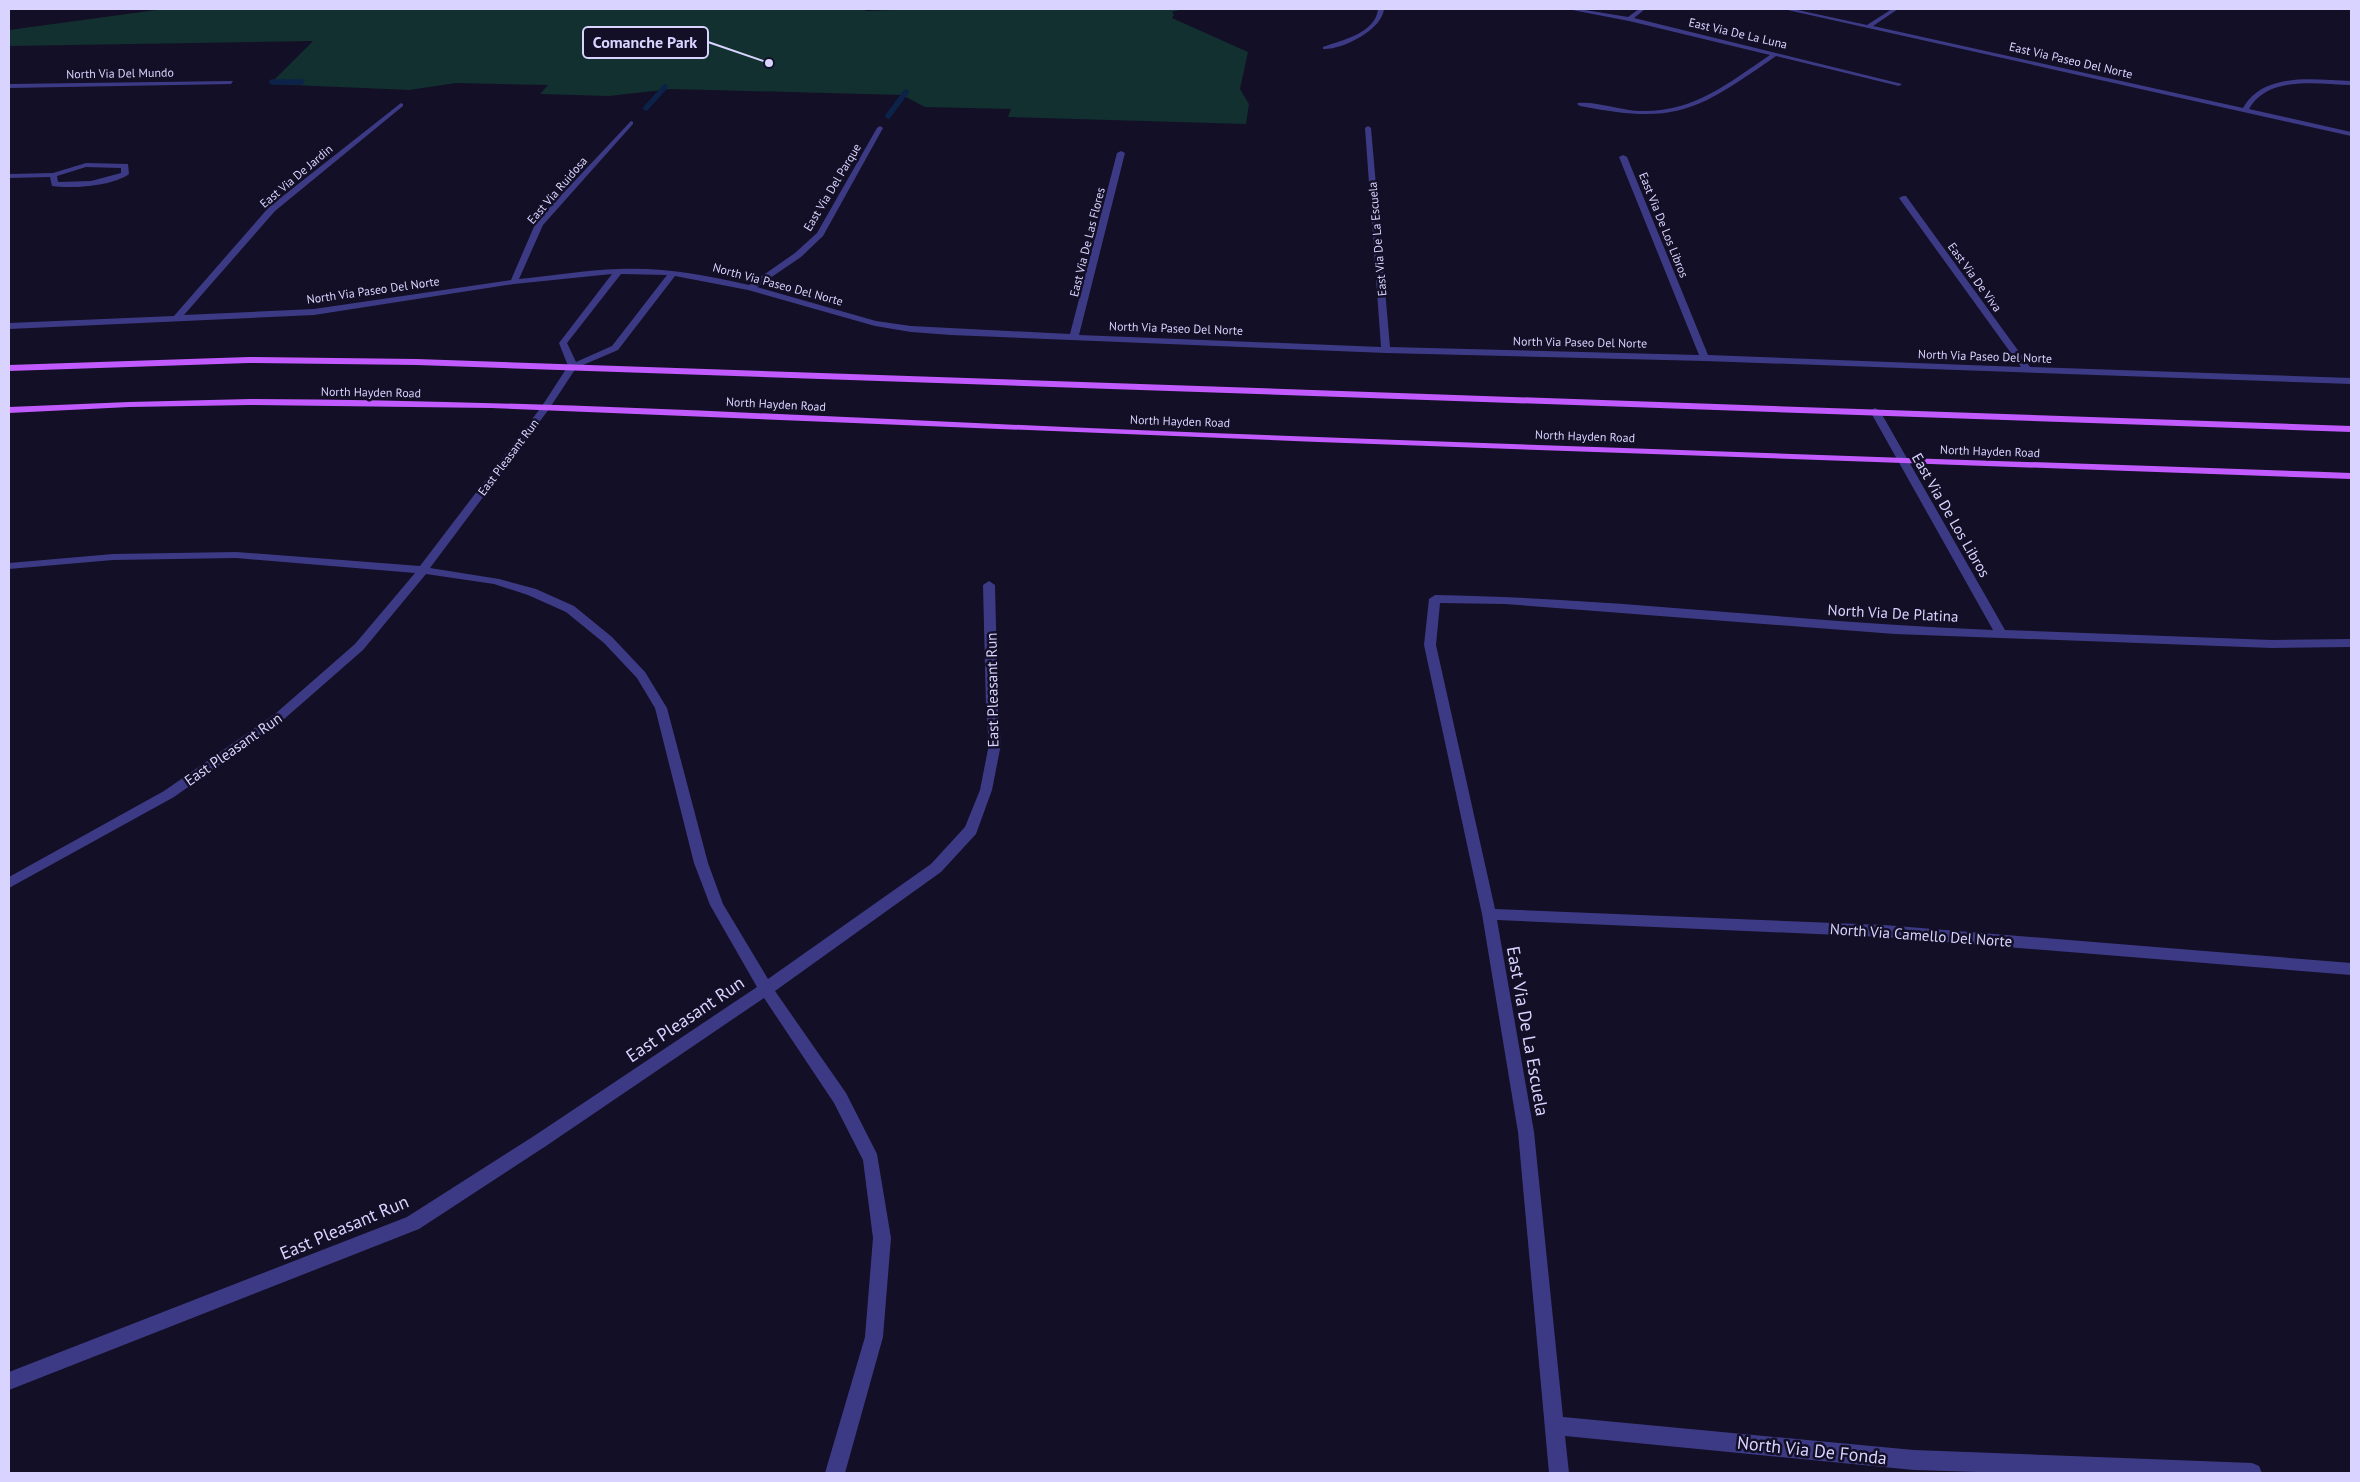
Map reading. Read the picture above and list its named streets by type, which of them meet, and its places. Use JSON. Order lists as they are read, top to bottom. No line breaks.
{"streets":{"main road":["North Hayden Road"],"street":["East Via De La Luna","East Via Paseo Del Norte","North Via Del Mundo","East Via De Jardin","East Via Del Parque","East Via Ruidosa","East Via De Los Libros","East Via De La Escuela","East Via De Las Flores","East Via De Viva","North Via Paseo Del Norte","East Pleasant Run","North Via De Platina","North Via Camello Del Norte","North Via De Fonda"]},"crossings":[["East Via De Jardin","North Via Paseo Del Norte"],["East Via Del Parque","North Via Paseo Del Norte"],["East Via Ruidosa","North Via Paseo Del Norte"],["East Via De Los Libros","North Via Paseo Del Norte"],["East Via De Los Libros","North Hayden Road"],["East Via De Los Libros","North Via De Platina"],["East Via De La Escuela","North Via Paseo Del Norte"],["East Via De La Escuela","North Via De Platina"],["East Via De La Escuela","North Via Camello Del Norte"],["East Via De La Escuela","North Via De Fonda"],["East Via De Las Flores","North Via Paseo Del Norte"],["East Via De Viva","North Via Paseo Del Norte"],["North Hayden Road","East Pleasant Run"]],"places":["Comanche Park"]}
